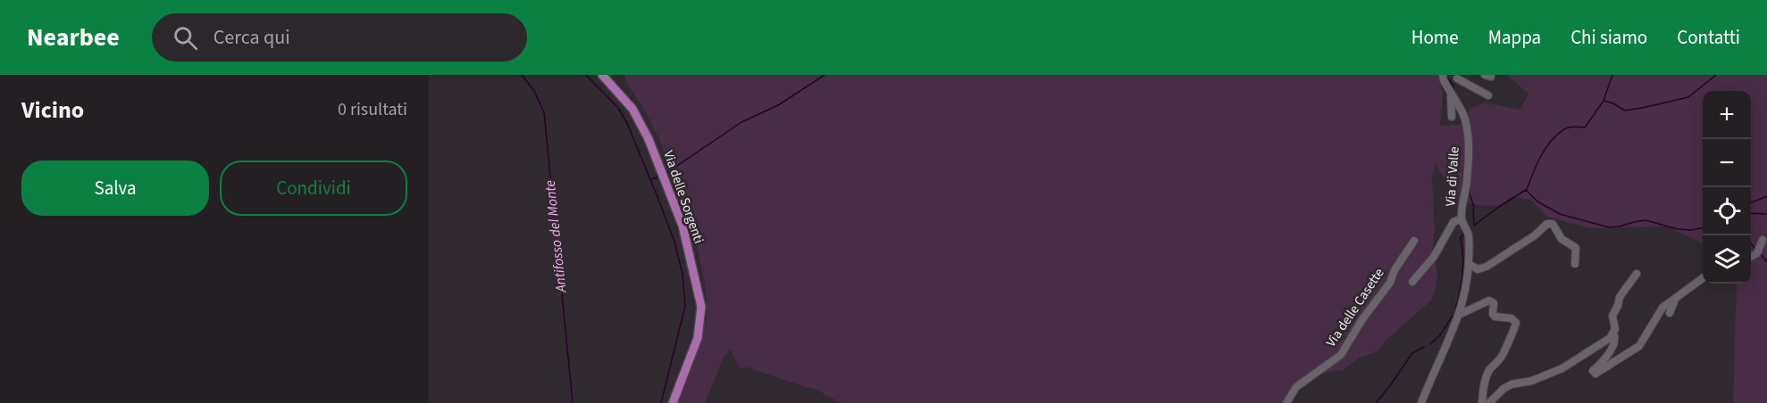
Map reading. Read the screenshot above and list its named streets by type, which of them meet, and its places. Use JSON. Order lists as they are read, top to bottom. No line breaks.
{"streets":{"main road":["Via delle Sorgenti"],"street":["Via di Valle","Via delle Casette"]},"water":["Antifosso del Monte"],"page":{"header":"Nearbee","search":"Cerca qui","nav":["Home","Mappa","Chi siamo","Contatti"],"heading":["Vicino","0 risultati"],"map_buttons":["+","−"],"buttons":["Salva","Condividi"]}}
